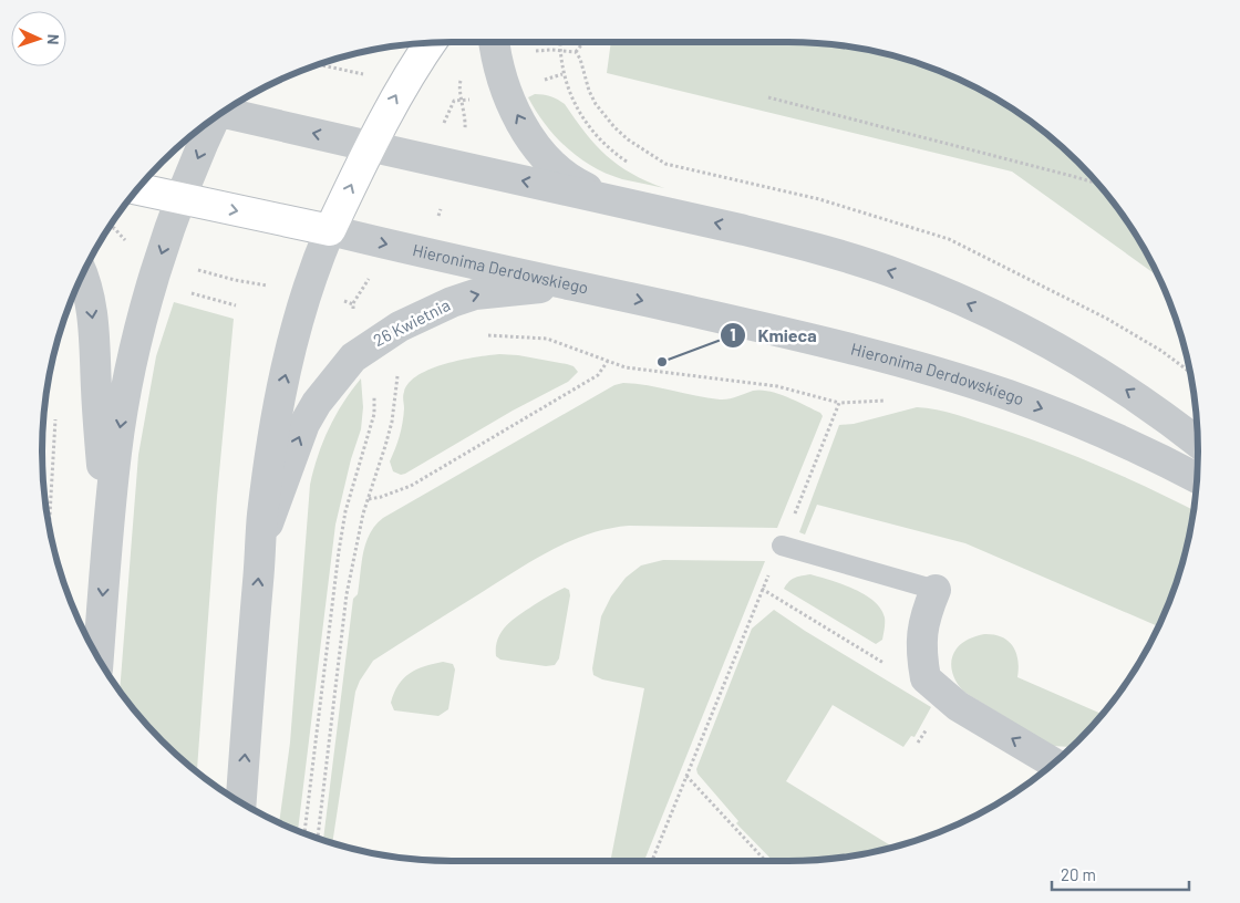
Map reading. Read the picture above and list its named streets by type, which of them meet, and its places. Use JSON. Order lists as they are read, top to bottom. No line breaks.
{"streets":{"main road":["Hieronima Derdowskiego"],"street":["26 Kwietnia"]},"crossings":[["Hieronima Derdowskiego","26 Kwietnia"]],"one_way":["Hieronima Derdowskiego"],"places":["Kmieca"],"scale_bar":"20 m","north":"right"}
